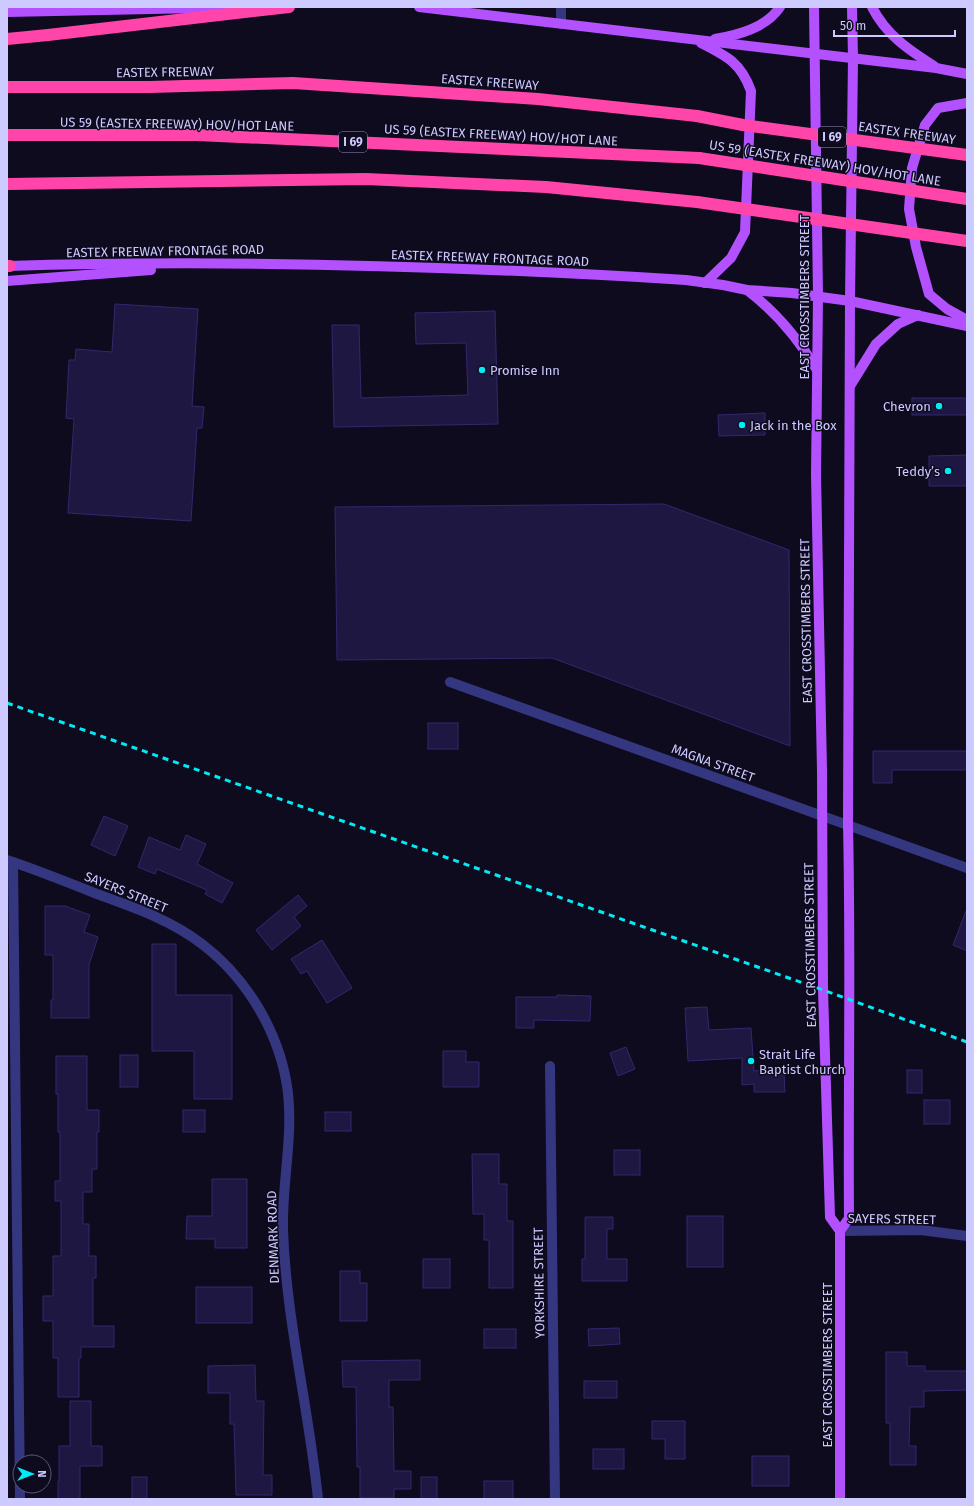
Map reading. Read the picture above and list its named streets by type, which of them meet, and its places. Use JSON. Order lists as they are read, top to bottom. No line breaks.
{"streets":{"highway":["EASTEX FREEWAY","US 59 (EASTEX FREEWAY) HOV/HOT LANE","I 69"],"main road":["EASTEX FREEWAY FRONTAGE ROAD","EAST CROSSTIMBERS STREET"],"street":["MAGNA STREET","SAYERS STREET","DENMARK ROAD","YORKSHIRE STREET"]},"crossings":[["EASTEX FREEWAY FRONTAGE ROAD","EAST CROSSTIMBERS STREET"],["EAST CROSSTIMBERS STREET","MAGNA STREET"],["EAST CROSSTIMBERS STREET","SAYERS STREET"],["SAYERS STREET","DENMARK ROAD"]],"places":["Promise Inn","Chevron","Jack in the Box","Teddy’s","Strait Life Baptist Church"],"scale_bar":"50 m","north":"right"}
